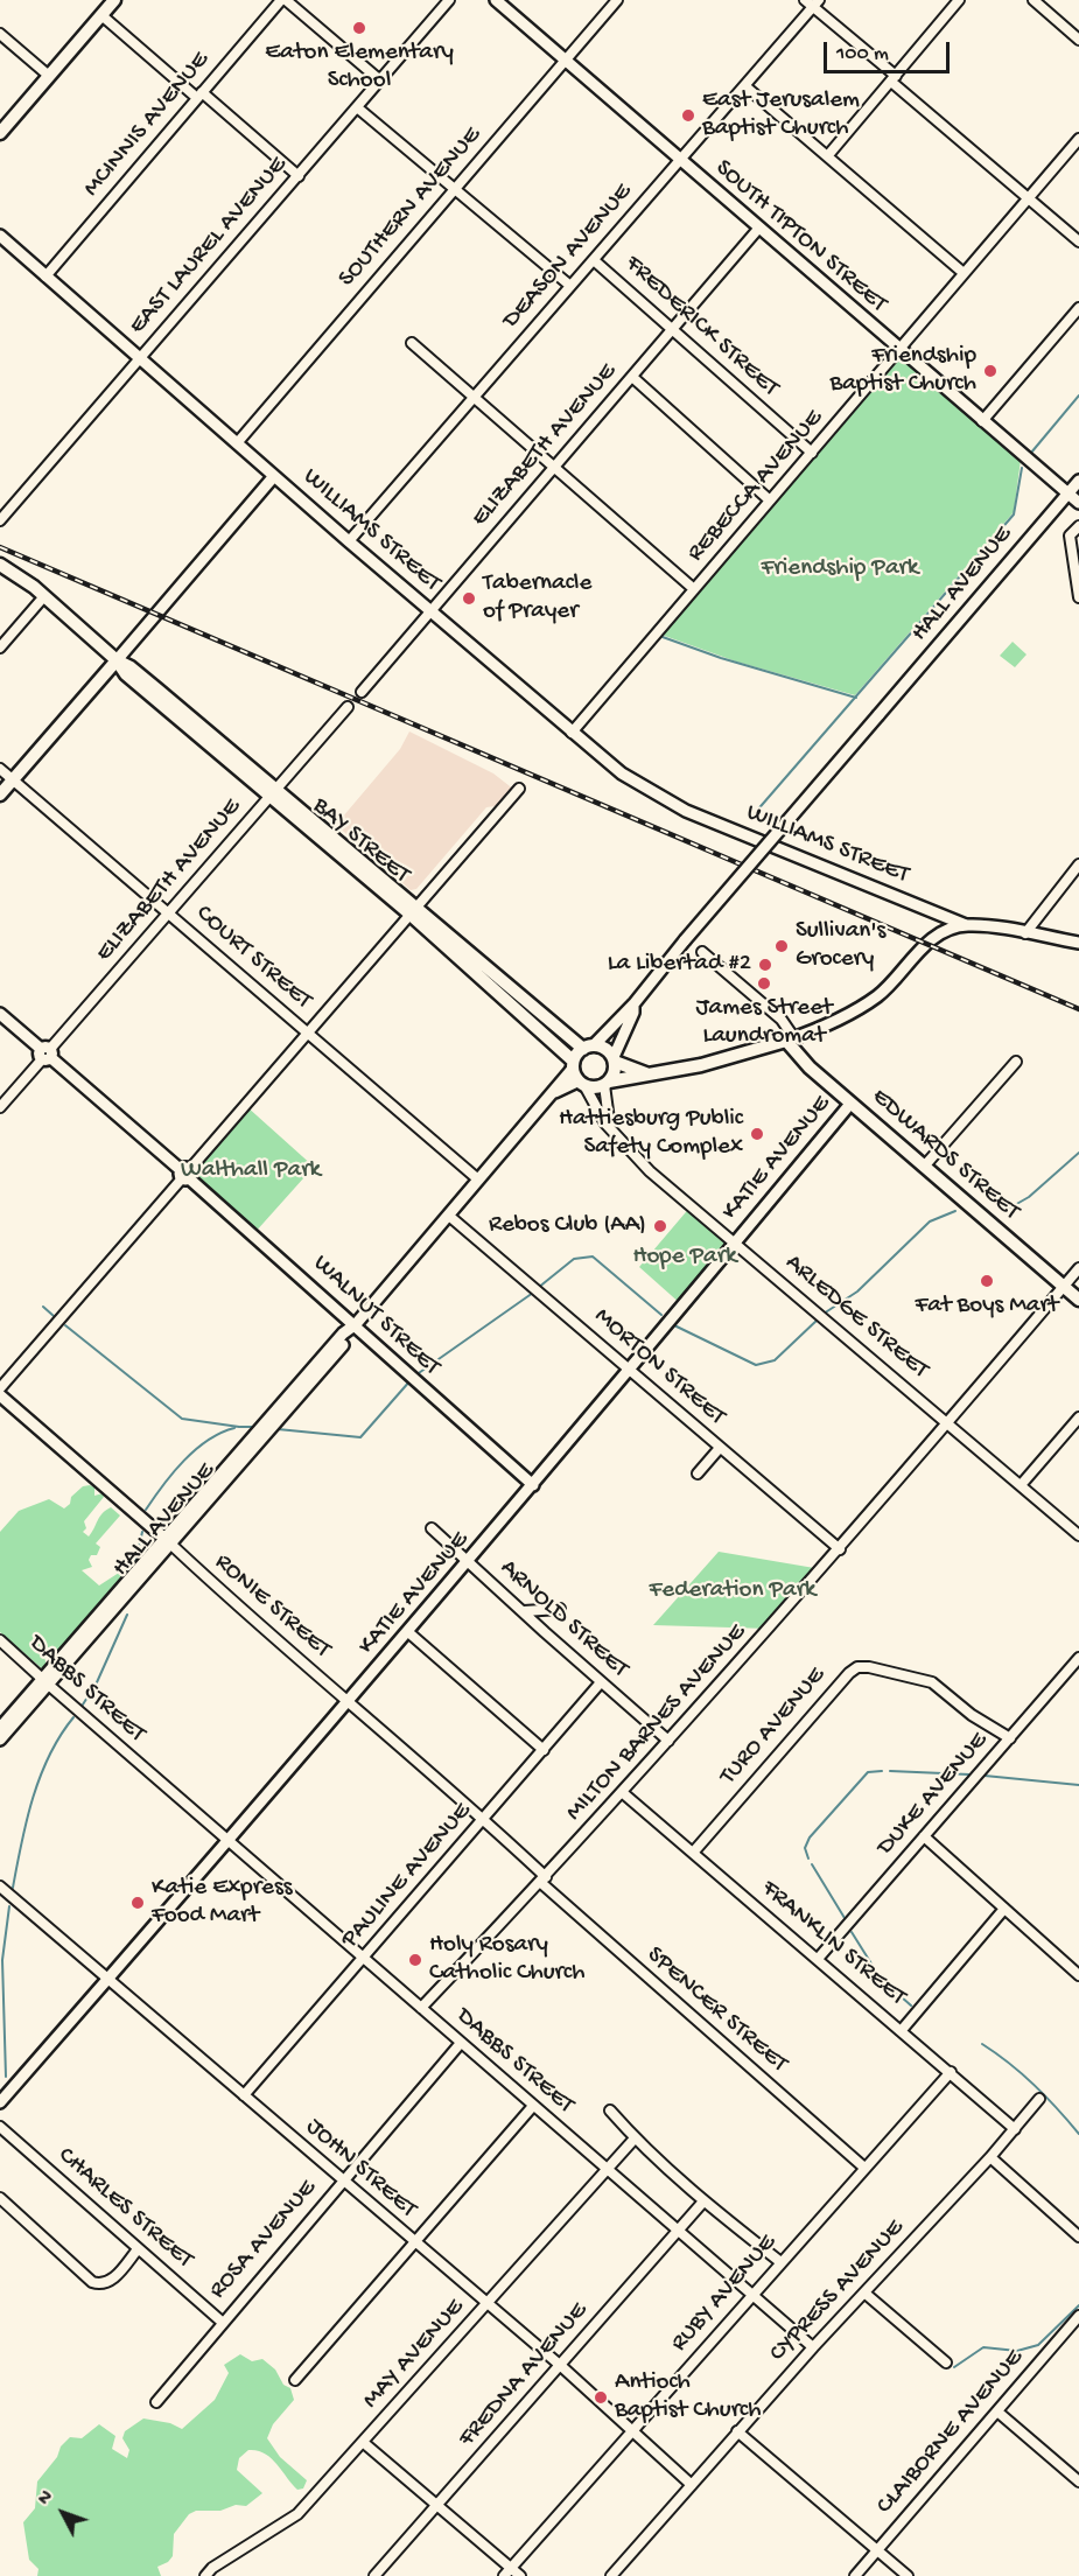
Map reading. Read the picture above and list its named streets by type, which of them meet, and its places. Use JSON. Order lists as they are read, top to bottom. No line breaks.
{"streets":{"main road":["BAY STREET","EDWARDS STREET"],"street":["MCINNIS AVENUE","SOUTHERN AVENUE","SOUTH TIPTON STREET","EAST LAUREL AVENUE","DEASON AVENUE","FREDERICK STREET","ELIZABETH AVENUE","REBECCA AVENUE","WILLIAMS STREET","HALL AVENUE","COURT STREET","KATIE AVENUE","WALNUT STREET","ARLEDGE STREET","MORTON STREET","RONIE STREET","ARNOLD STREET","DABBS STREET","MILTON BARNES AVENUE","TURO AVENUE","DUKE AVENUE","PAULINE AVENUE","FRANKLIN STREET","SPENCER STREET","JOHN STREET","CHARLES STREET","ROSA AVENUE","CYPRESS AVENUE","RUBY AVENUE","MAY AVENUE","FREDNA AVENUE","CLAIBORNE AVENUE"]},"crossings":[["MCINNIS AVENUE","WILLIAMS STREET"],["SOUTHERN AVENUE","SOUTH TIPTON STREET"],["SOUTHERN AVENUE","WILLIAMS STREET"],["SOUTH TIPTON STREET","DEASON AVENUE"],["SOUTH TIPTON STREET","ELIZABETH AVENUE"],["SOUTH TIPTON STREET","REBECCA AVENUE"],["SOUTH TIPTON STREET","HALL AVENUE"],["EAST LAUREL AVENUE","WILLIAMS STREET"],["DEASON AVENUE","FREDERICK STREET"],["DEASON AVENUE","WILLIAMS STREET"],["FREDERICK STREET","ELIZABETH AVENUE"],["FREDERICK STREET","REBECCA AVENUE"],["ELIZABETH AVENUE","WILLIAMS STREET"],["ELIZABETH AVENUE","BAY STREET"],["ELIZABETH AVENUE","COURT STREET"],["ELIZABETH AVENUE","WALNUT STREET"],["REBECCA AVENUE","WILLIAMS STREET"],["HALL AVENUE","BAY STREET"],["HALL AVENUE","COURT STREET"],["HALL AVENUE","WALNUT STREET"],["HALL AVENUE","ARLEDGE STREET"],["HALL AVENUE","MORTON STREET"],["HALL AVENUE","RONIE STREET"],["HALL AVENUE","DABBS STREET"],["BAY STREET","ARLEDGE STREET"],["EDWARDS STREET","KATIE AVENUE"],["EDWARDS STREET","MILTON BARNES AVENUE"],["KATIE AVENUE","WALNUT STREET"],["KATIE AVENUE","ARLEDGE STREET"],["KATIE AVENUE","MORTON STREET"],["KATIE AVENUE","RONIE STREET"],["KATIE AVENUE","ARNOLD STREET"],["KATIE AVENUE","DABBS STREET"],["KATIE AVENUE","JOHN STREET"],["ARLEDGE STREET","MILTON BARNES AVENUE"],["MORTON STREET","MILTON BARNES AVENUE"],["RONIE STREET","MILTON BARNES AVENUE"],["RONIE STREET","PAULINE AVENUE"],["RONIE STREET","SPENCER STREET"],["ARNOLD STREET","MILTON BARNES AVENUE"],["ARNOLD STREET","PAULINE AVENUE"],["DABBS STREET","MILTON BARNES AVENUE"],["DABBS STREET","PAULINE AVENUE"],["DABBS STREET","ROSA AVENUE"],["DABBS STREET","CYPRESS AVENUE"],["DABBS STREET","RUBY AVENUE"],["DABBS STREET","MAY AVENUE"],["DABBS STREET","FREDNA AVENUE"],["MILTON BARNES AVENUE","FRANKLIN STREET"],["MILTON BARNES AVENUE","SPENCER STREET"],["TURO AVENUE","DUKE AVENUE"],["TURO AVENUE","FRANKLIN STREET"],["DUKE AVENUE","FRANKLIN STREET"],["PAULINE AVENUE","JOHN STREET"],["FRANKLIN STREET","CYPRESS AVENUE"],["FRANKLIN STREET","RUBY AVENUE"],["SPENCER STREET","RUBY AVENUE"],["JOHN STREET","ROSA AVENUE"],["JOHN STREET","CYPRESS AVENUE"],["JOHN STREET","RUBY AVENUE"],["JOHN STREET","MAY AVENUE"],["JOHN STREET","FREDNA AVENUE"],["CHARLES STREET","ROSA AVENUE"]],"parks":["Friendship Park","Walthall Park","Hope Park","Federation Park"],"places":["Eaton Elementary School","East Jerusalem Baptist Church","Friendship Baptist Church","Tabernacle of Prayer","Sullivan's Grocery","La Libertad #2","James Street Laundromat","Hattiesburg Public Safety Complex","Rebos Club (AA)","Fat Boys Mart","Katie Express Food Mart","Holy Rosary Catholic Church","Antioch Baptist Church"],"scale_bar":"100 m","north":"top left"}
